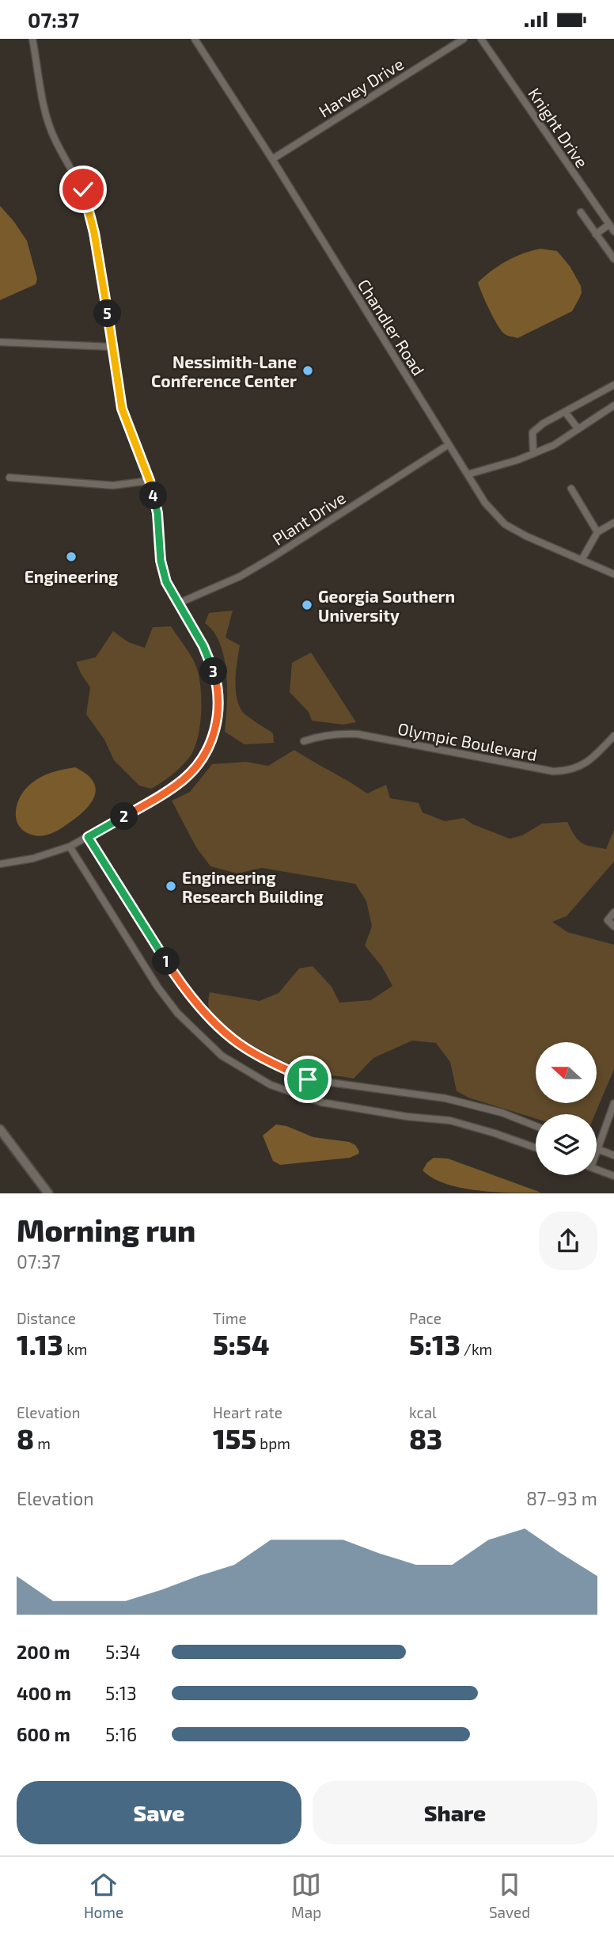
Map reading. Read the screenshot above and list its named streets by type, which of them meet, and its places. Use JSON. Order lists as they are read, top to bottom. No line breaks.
{"streets":{"street":["Harvey Drive","Knight Drive","Chandler Road","Plant Drive","Olympic Boulevard"]},"crossings":[["Harvey Drive","Chandler Road"],["Chandler Road","Plant Drive"]],"places":["Nessimith-Lane Conference Center","Engineering","Georgia Southern University","Engineering Research Building"],"north":"left","page":{"status":"07:37","pins":["5","4","3","2","1"],"heading":["Morning run","07:37"],"stats":[["Distance","1.13 km"],["Time","5:54"],["Pace","5:13 /km"],["Elevation","8 m"],["Heart rate","155 bpm"],["kcal","83"]],"chart":["Elevation","87–93 m"],"list":[{"name":"200 m","note":"5:34"},{"name":"400 m","note":"5:13"},{"name":"600 m","note":"5:16"}],"buttons":["Save","Share"],"tabs":["Home","Map","Saved"]}}
